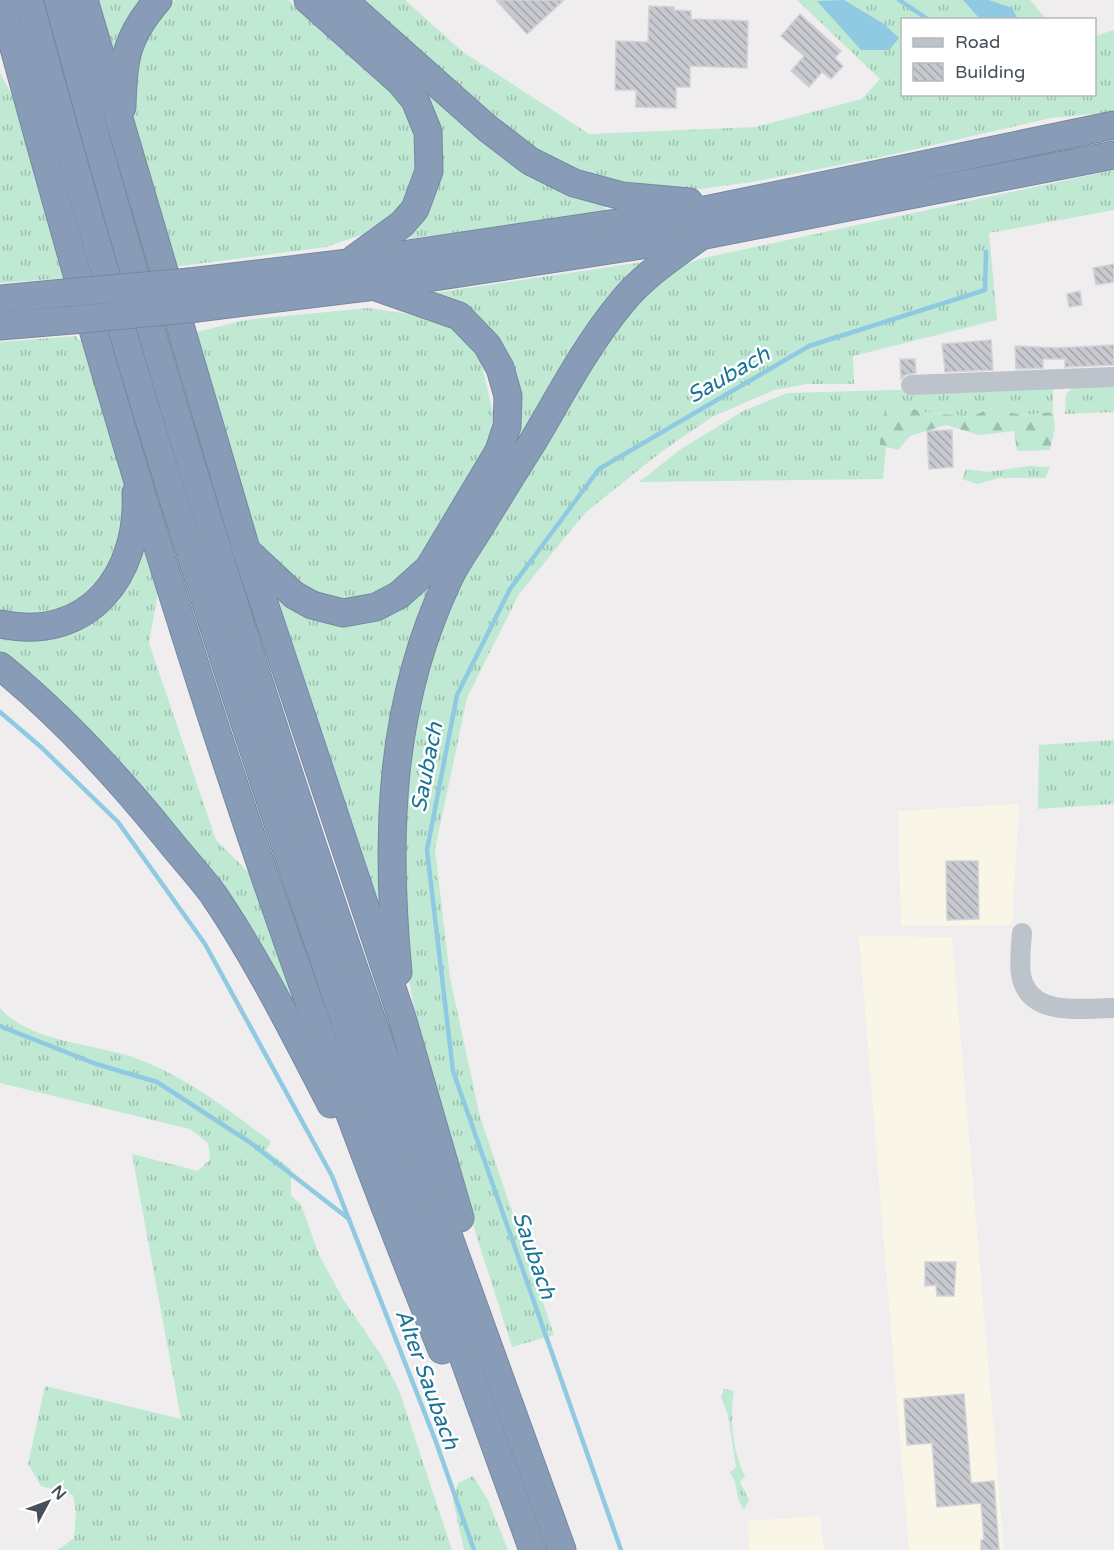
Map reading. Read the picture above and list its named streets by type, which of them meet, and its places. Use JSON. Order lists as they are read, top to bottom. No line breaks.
{"water":["Saubach","Alter Saubach"],"legend":["Road","Building"],"north":"top right"}
